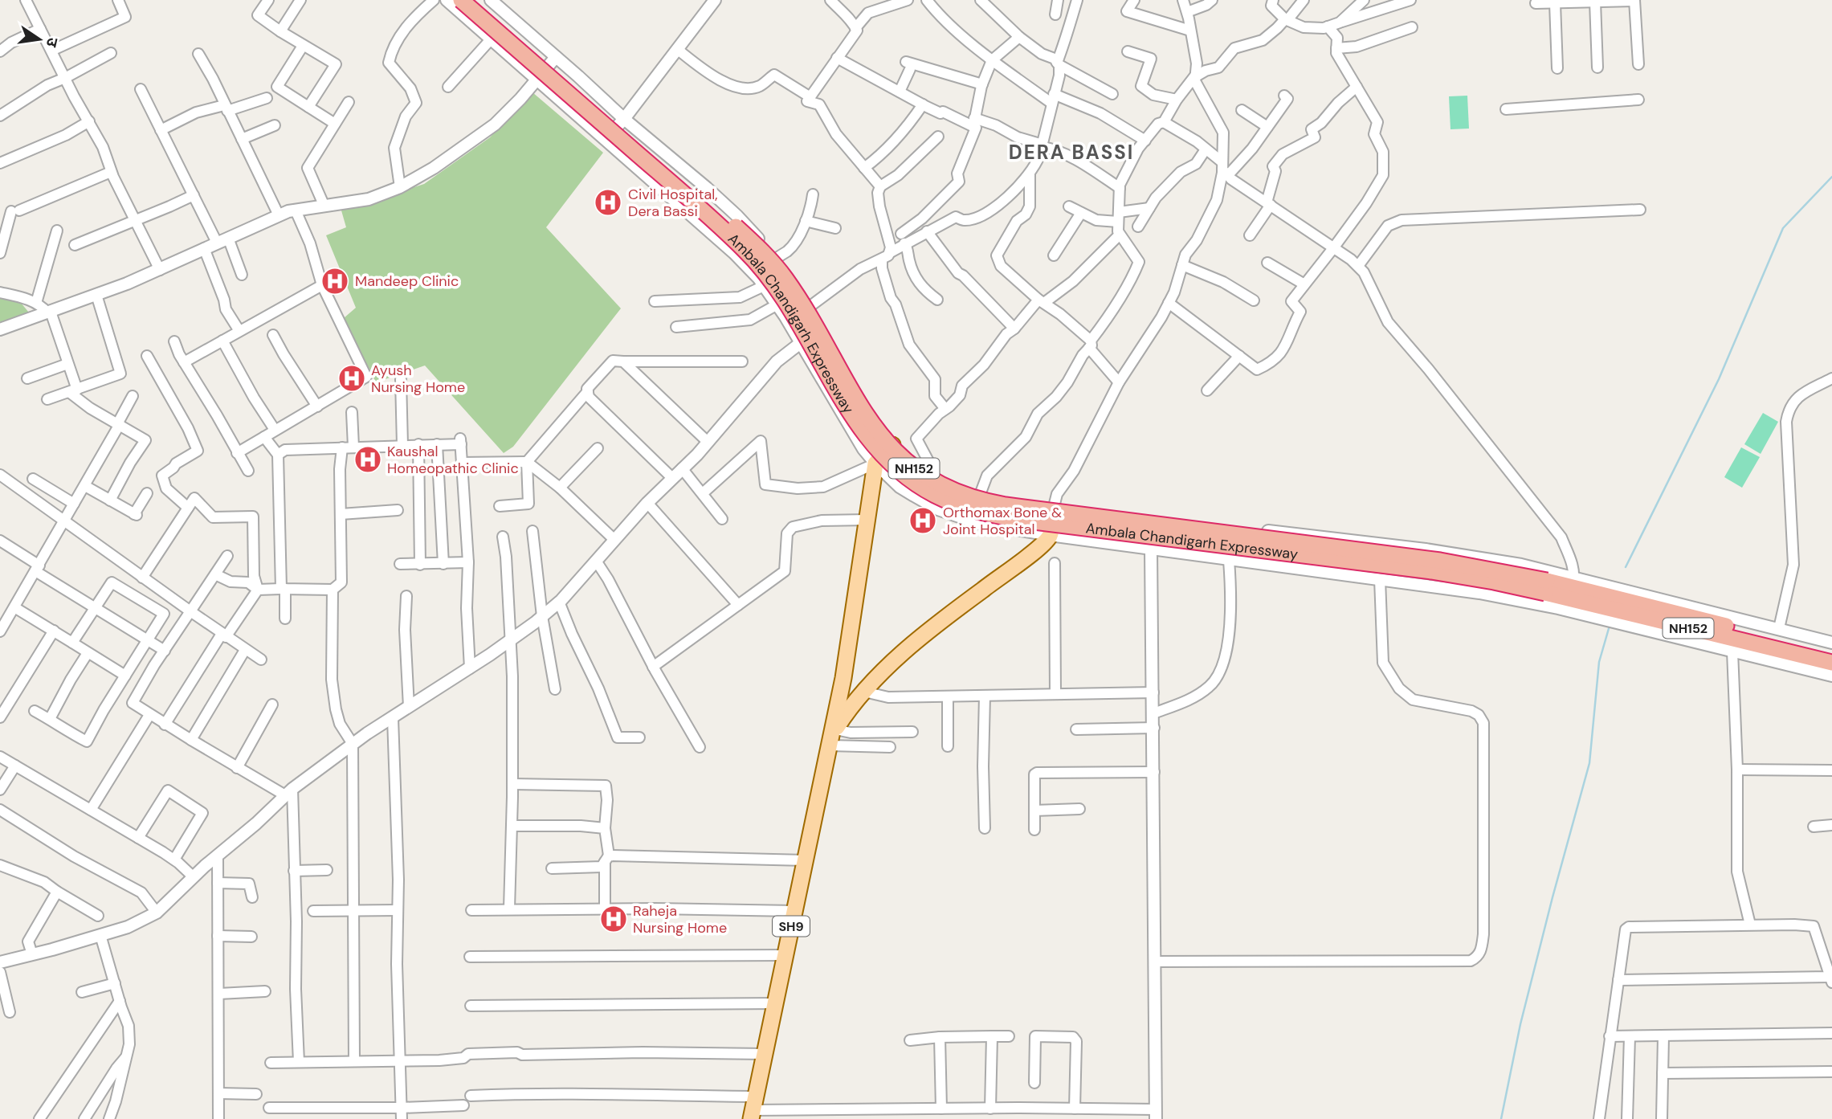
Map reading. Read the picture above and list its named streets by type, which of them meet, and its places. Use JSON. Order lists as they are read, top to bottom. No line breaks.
{"streets":{"highway":["Ambala Chandigarh Expressway","NH152"],"main road":["SH9"]},"districts":["DERA BASSI"],"places":{"hospital":["Civil Hospital, Dera Bassi","Mandeep Clinic","Ayush Nursing Home","Kaushal Homeopathic Clinic","Orthomax Bone & Joint Hospital","Raheja Nursing Home"]},"north":"right"}
